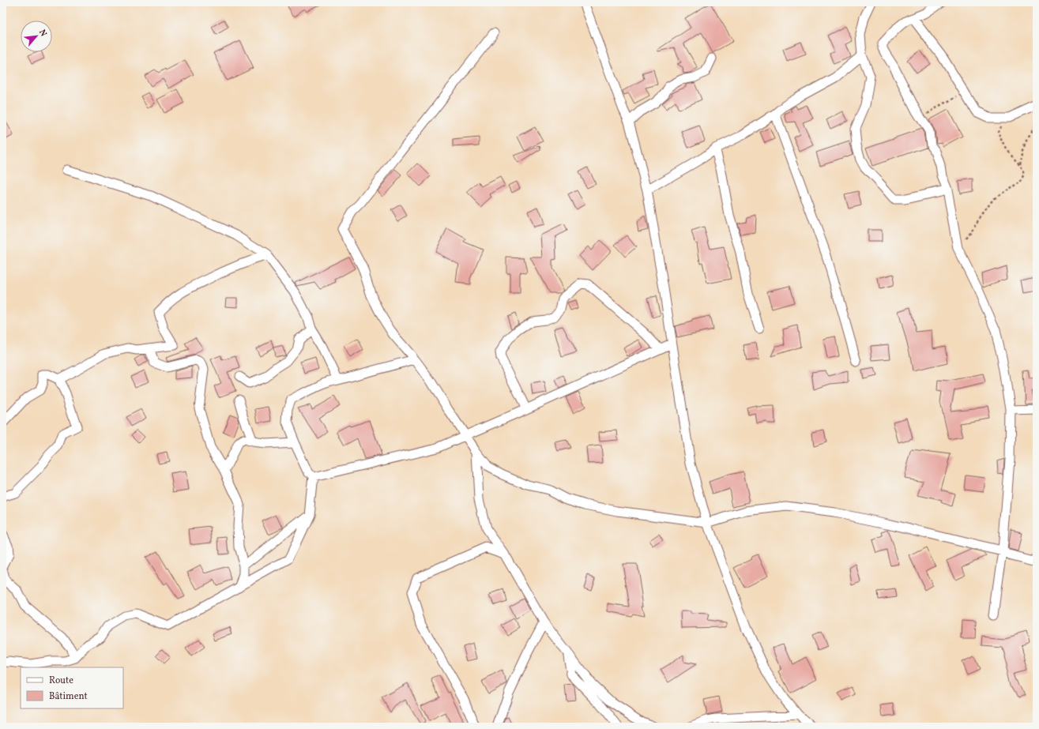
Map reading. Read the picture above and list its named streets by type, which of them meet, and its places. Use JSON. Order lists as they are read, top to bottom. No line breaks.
{"legend":["Route","Bâtiment"],"north":"top right"}
